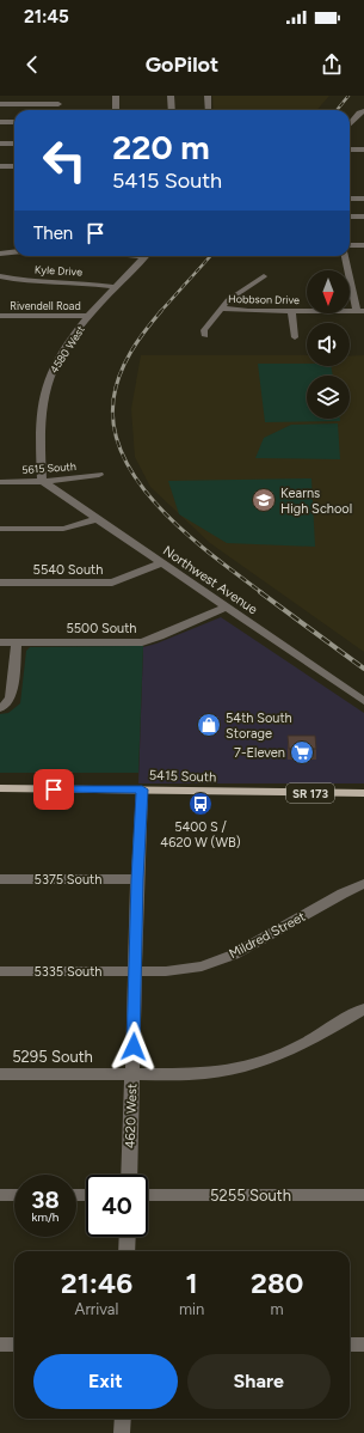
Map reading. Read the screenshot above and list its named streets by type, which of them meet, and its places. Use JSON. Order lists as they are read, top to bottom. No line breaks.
{"streets":{"main road":["5415 South","SR 173"],"street":["Kyle Drive","Hobbson Drive","Rivendell Road","4580 West","5615 South","5540 South","Northwest Avenue","5500 South","5375 South","Mildred Street","5335 South","5295 South","4620 West","5255 South"]},"crossings":[["Kyle Drive","4580 West"],["Rivendell Road","4580 West"],["4580 West","5615 South"],["4580 West","Northwest Avenue"],["5615 South","Northwest Avenue"],["5540 South","Northwest Avenue"],["Northwest Avenue","5500 South"],["5415 South","4620 West"],["5375 South","4620 West"],["Mildred Street","5335 South"],["Mildred Street","4620 West"],["5335 South","4620 West"],["5295 South","4620 West"]],"places":{"school or university":["Kearns High School"],"shop":["54th South Storage"],"supermarket":["7-Eleven"],"bus stop":["5400 S / 4620 W (WB)"]},"north":"bottom","page":{"status":"21:45","header":"GoPilot","turn":["220 m","5415 South"],"then":"Then","speed":"38 km/h","limit":"40","eta":["21:46","Arrival","1","min","280","m"],"buttons":["Exit","Share"]}}
